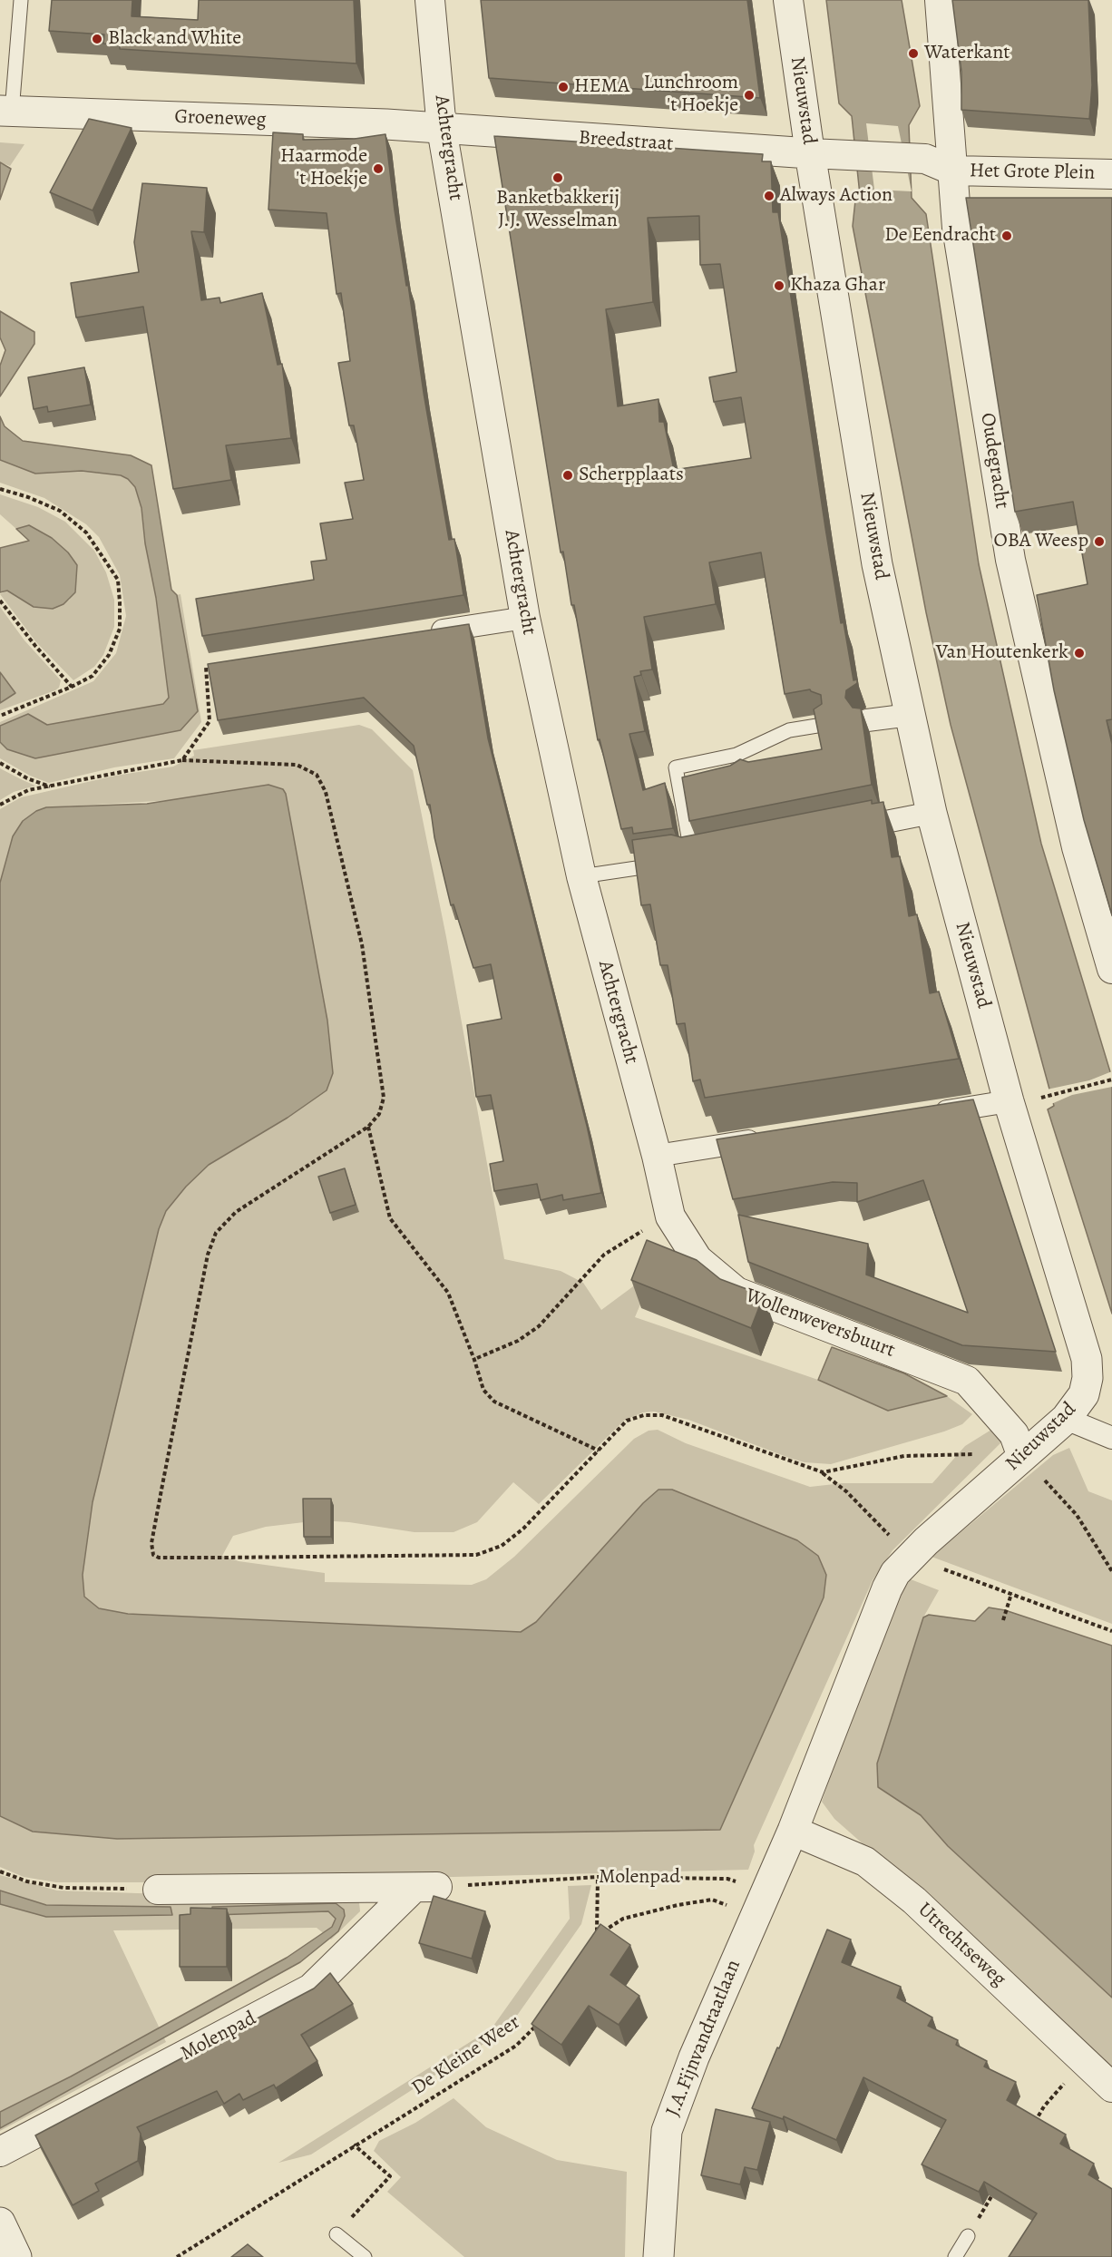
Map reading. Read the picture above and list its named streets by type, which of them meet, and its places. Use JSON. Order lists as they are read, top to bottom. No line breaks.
{"streets":{"street":["Nieuwstad","Groeneweg","Breedstraat","Achtergracht","Het Grote Plein","Oudegracht","Wollenweversbuurt","Molenpad","Utrechtseweg","J.A.Fijnvandraatlaan"],"path":["De Kleine Weer"]},"crossings":[["Nieuwstad","Breedstraat"],["Nieuwstad","Wollenweversbuurt"],["Nieuwstad","Utrechtseweg"],["Nieuwstad","J.A.Fijnvandraatlaan"],["Groeneweg","Breedstraat"],["Groeneweg","Achtergracht"],["Breedstraat","Achtergracht"],["Achtergracht","Wollenweversbuurt"],["Het Grote Plein","Oudegracht"],["Molenpad","J.A.Fijnvandraatlaan"],["Utrechtseweg","J.A.Fijnvandraatlaan"]],"places":["Black and White","Waterkant","HEMA","Lunchroom 't Hoekje","Haarmode 't Hoekje","Banketbakkerij J.J. Wesselman","Always Action","De Eendracht","Khaza Ghar","Scherpplaats","OBA Weesp","Van Houtenkerk"]}
